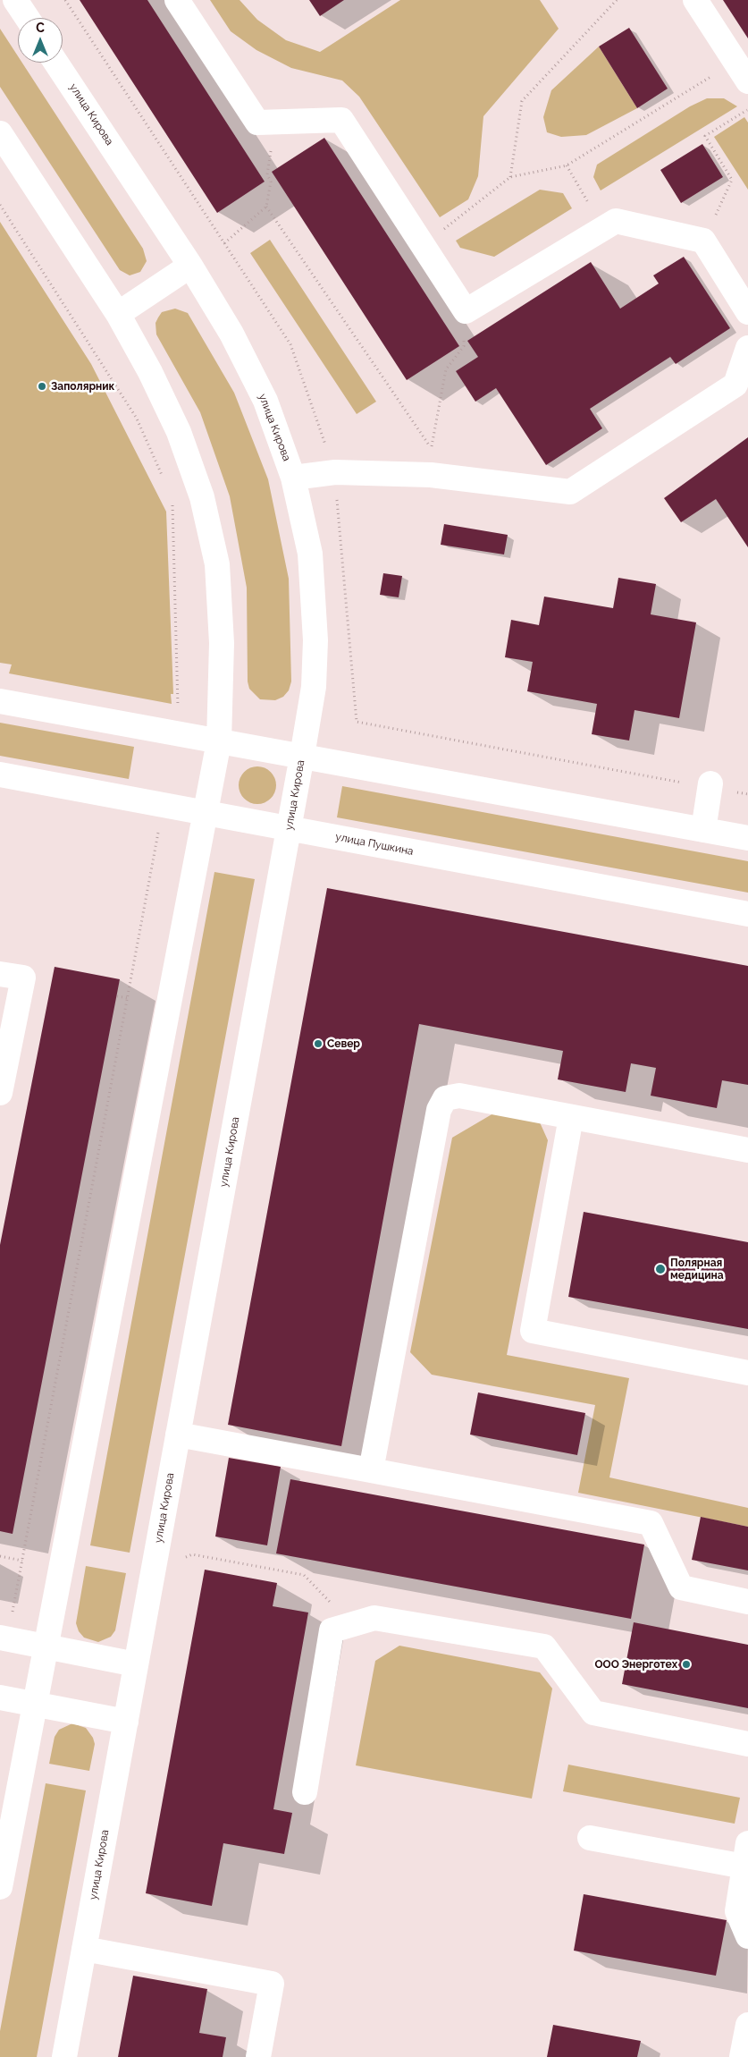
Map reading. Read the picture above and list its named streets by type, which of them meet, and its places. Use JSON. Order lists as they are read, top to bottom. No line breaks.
{"streets":{"street":["улица Кирова","улица Пушкина"]},"crossings":[["улица Кирова","улица Пушкина"]],"places":["Заполярник","Север","Полярная медицина","ООО Энерготех"],"north":"top"}
